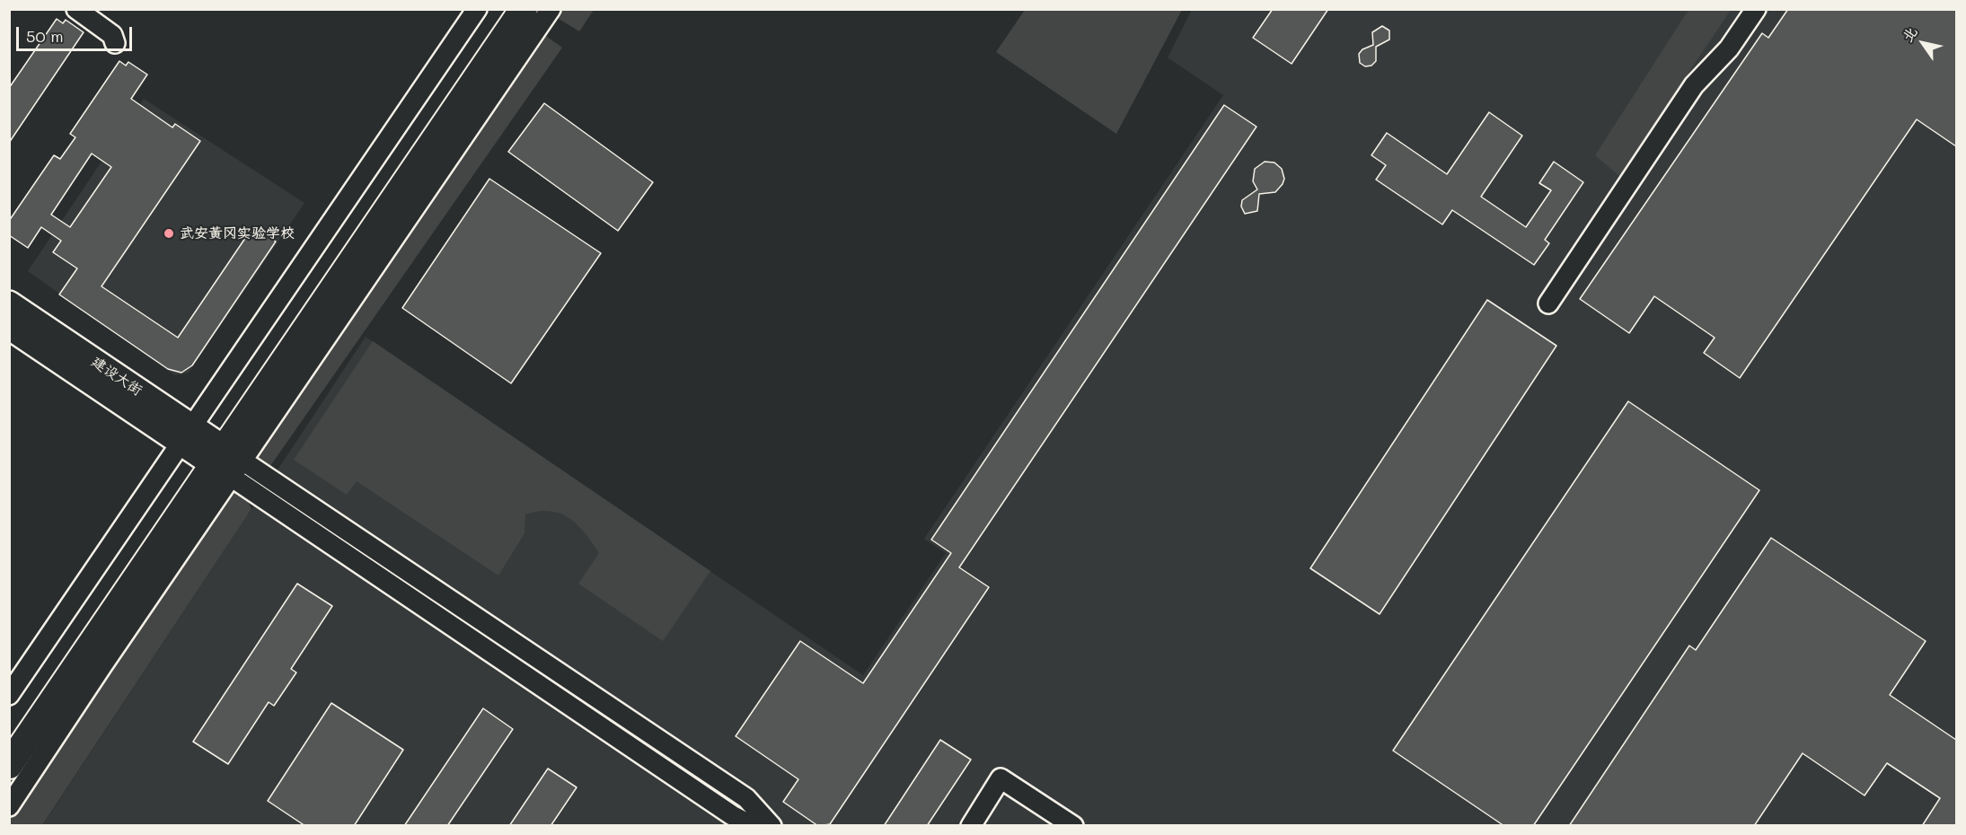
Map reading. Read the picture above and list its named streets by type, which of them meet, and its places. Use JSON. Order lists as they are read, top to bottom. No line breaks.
{"streets":{"main road":["建设大街"]},"places":["武安黄冈实验学校"],"scale_bar":"50 m","north":"top left"}
